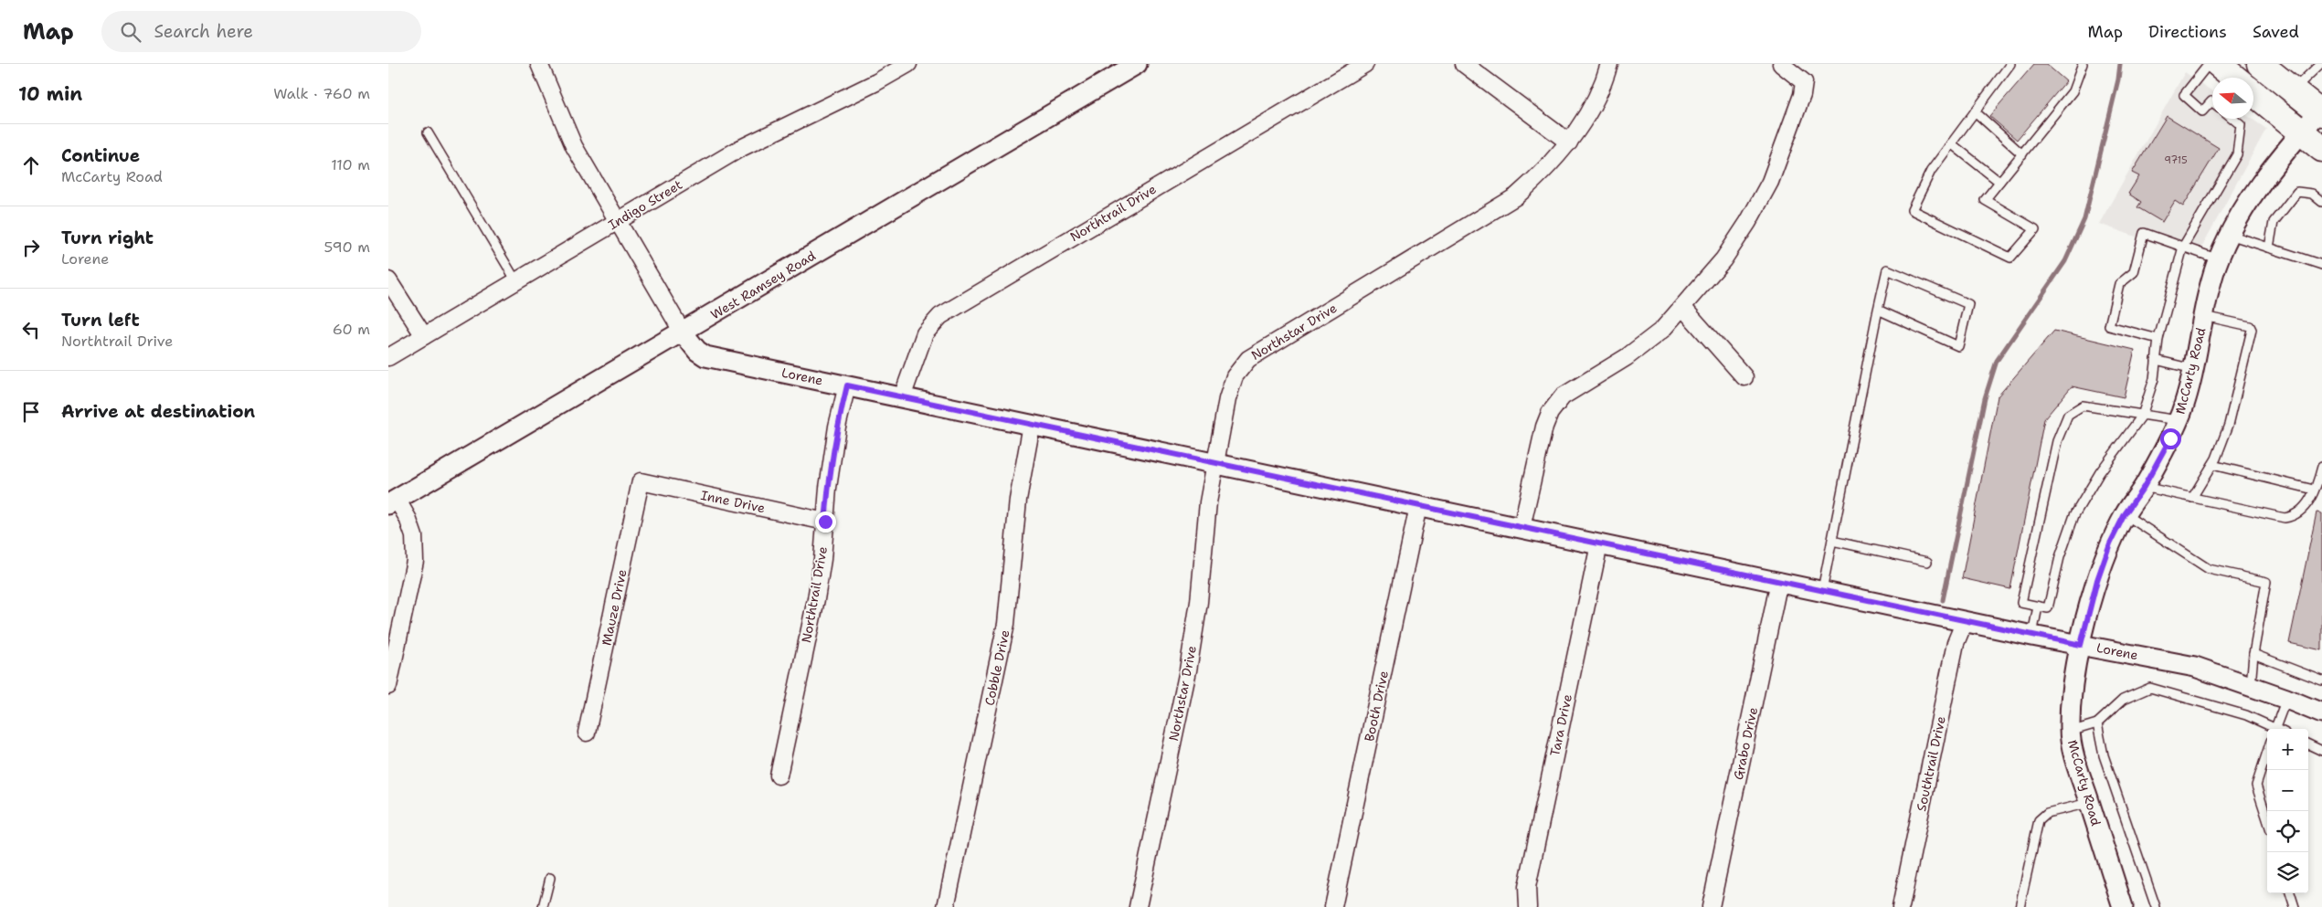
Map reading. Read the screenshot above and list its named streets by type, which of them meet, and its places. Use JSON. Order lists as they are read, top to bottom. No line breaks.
{"streets":{"street":["Indigo Street","Northtrail Drive","West Ramsey Road","Northstar Drive","McCarty Road","Lorene","Inne Drive","Mauze Drive","Cobble Drive","Booth Drive","Tara Drive","Grabo Drive","Southtrail Drive"]},"crossings":[["Northtrail Drive","Lorene"],["Northtrail Drive","Inne Drive"],["West Ramsey Road","Lorene"],["Northstar Drive","Lorene"],["McCarty Road","Lorene"],["Lorene","Cobble Drive"],["Lorene","Booth Drive"],["Lorene","Tara Drive"],["Lorene","Grabo Drive"],["Lorene","Southtrail Drive"],["Inne Drive","Mauze Drive"]],"house_numbers":["9715"],"north":"left","page":{"header":"Map","search":"Search here","nav":["Map","Directions","Saved"],"heading":["10 min","Walk · 760 m"],"list":[["Continue","McCarty Road","110 m"],["Turn right","Lorene","590 m"],["Turn left","Northtrail Drive","60 m"],"Arrive at destination"],"map_buttons":["+","−"]}}
